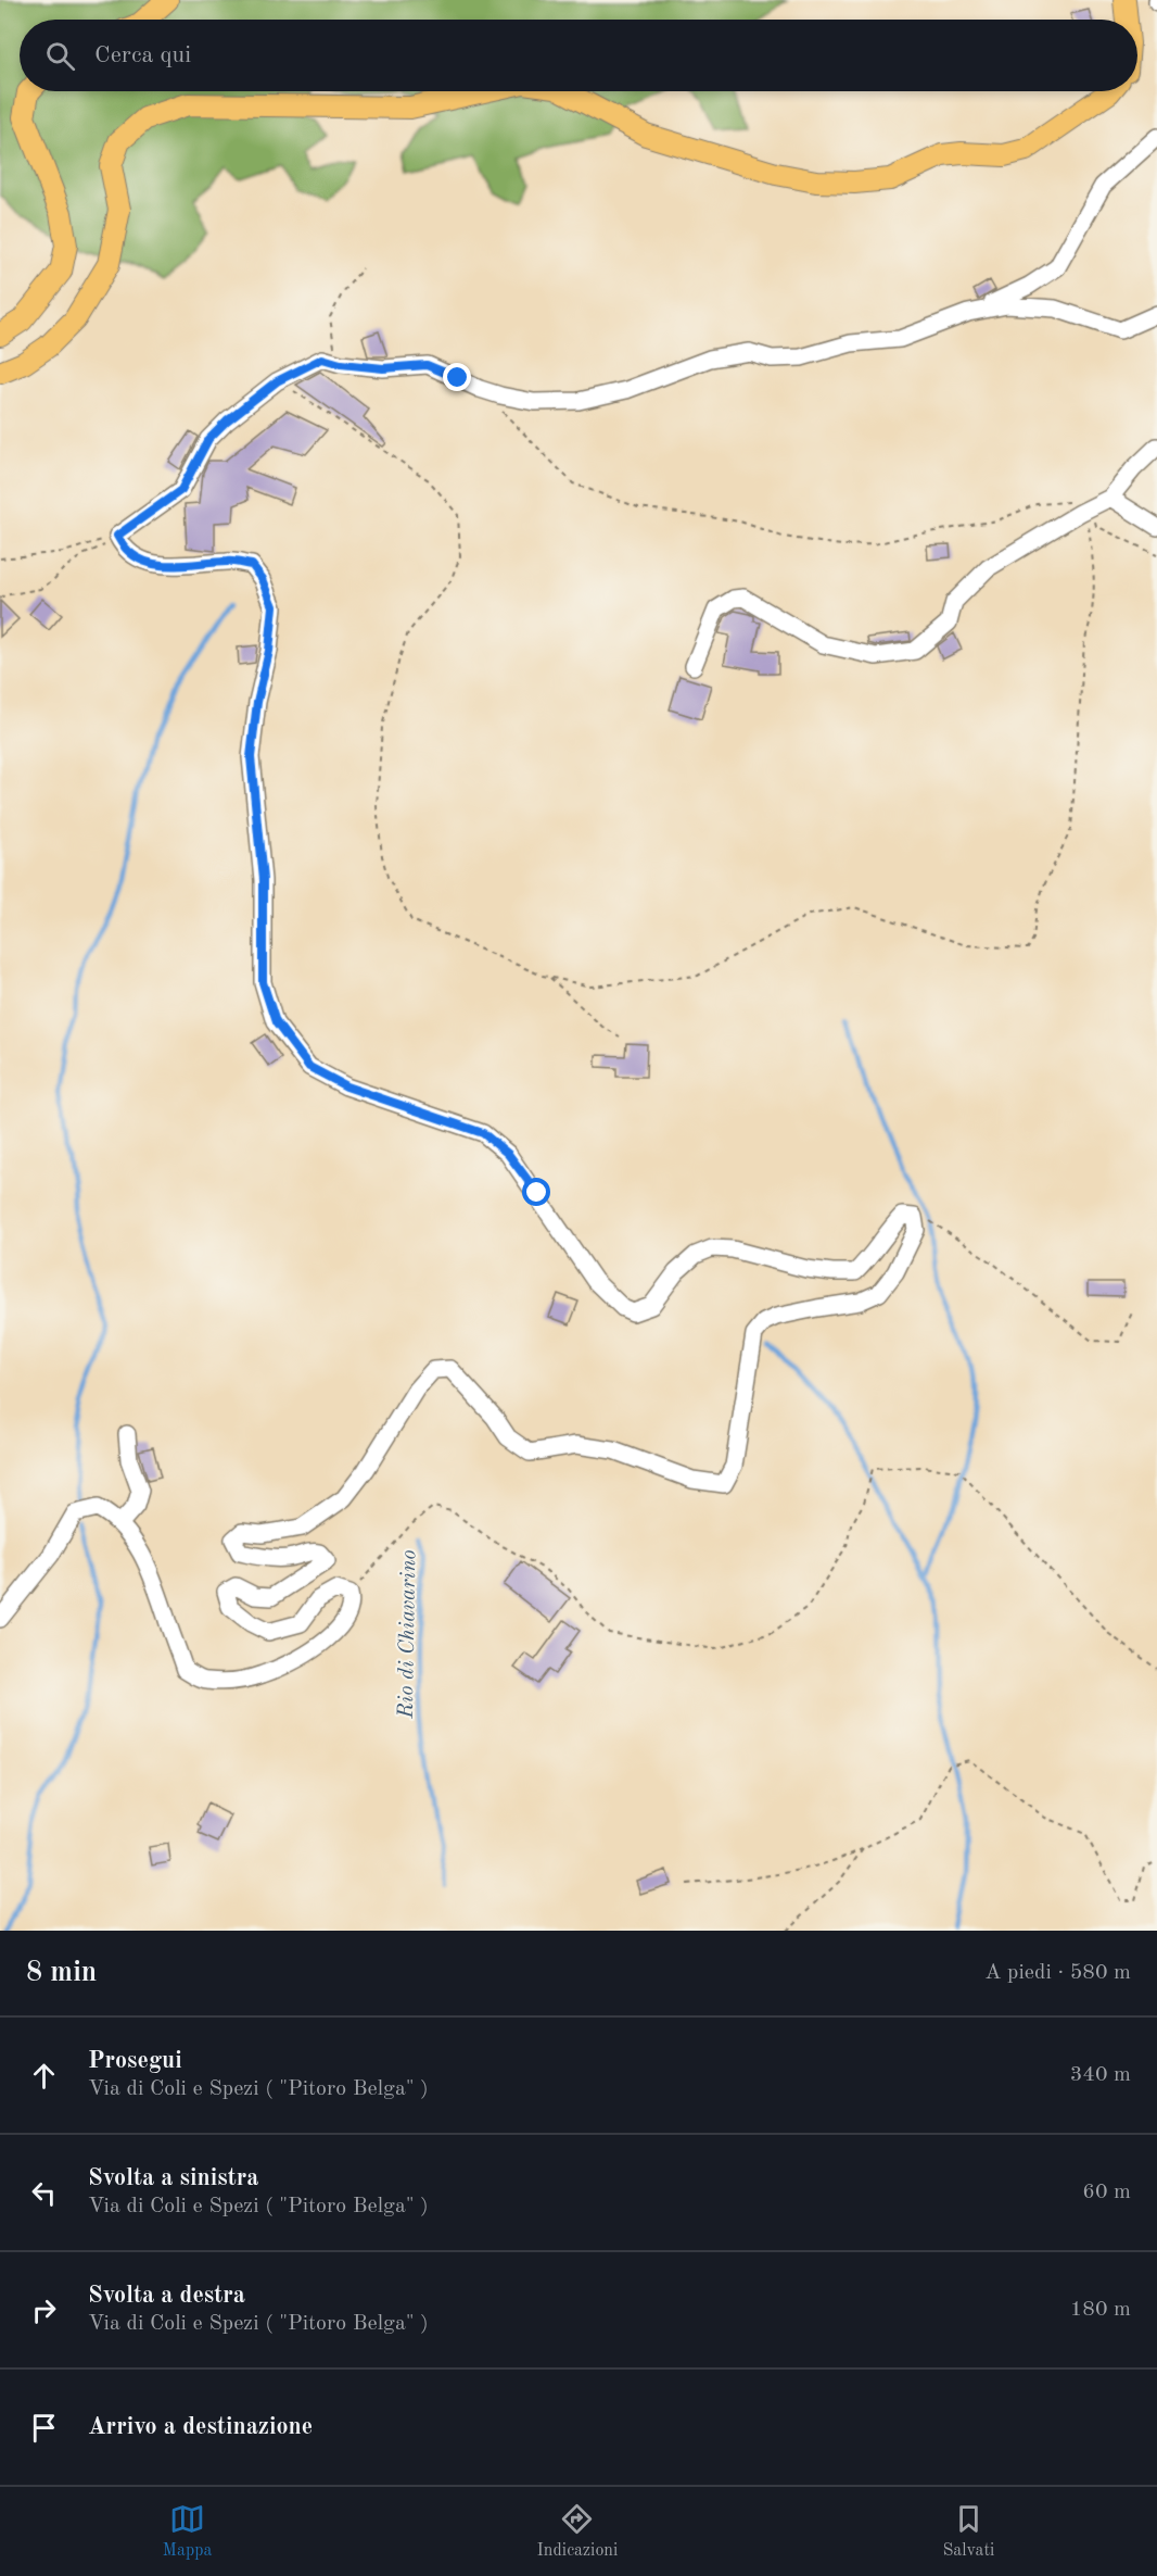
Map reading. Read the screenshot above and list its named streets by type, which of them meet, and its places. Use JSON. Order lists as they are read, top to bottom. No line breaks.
{"water":["Rio di Chiavarino"],"page":{"search":"Cerca qui","heading":["8 min","A piedi · 580 m"],"list":[["Prosegui","Via di Coli e Spezi ( \"Pitoro Belga\" )","340 m"],["Svolta a sinistra","Via di Coli e Spezi ( \"Pitoro Belga\" )","60 m"],["Svolta a destra","Via di Coli e Spezi ( \"Pitoro Belga\" )","180 m"],"Arrivo a destinazione"],"nav":["Mappa","Indicazioni","Salvati"]}}
